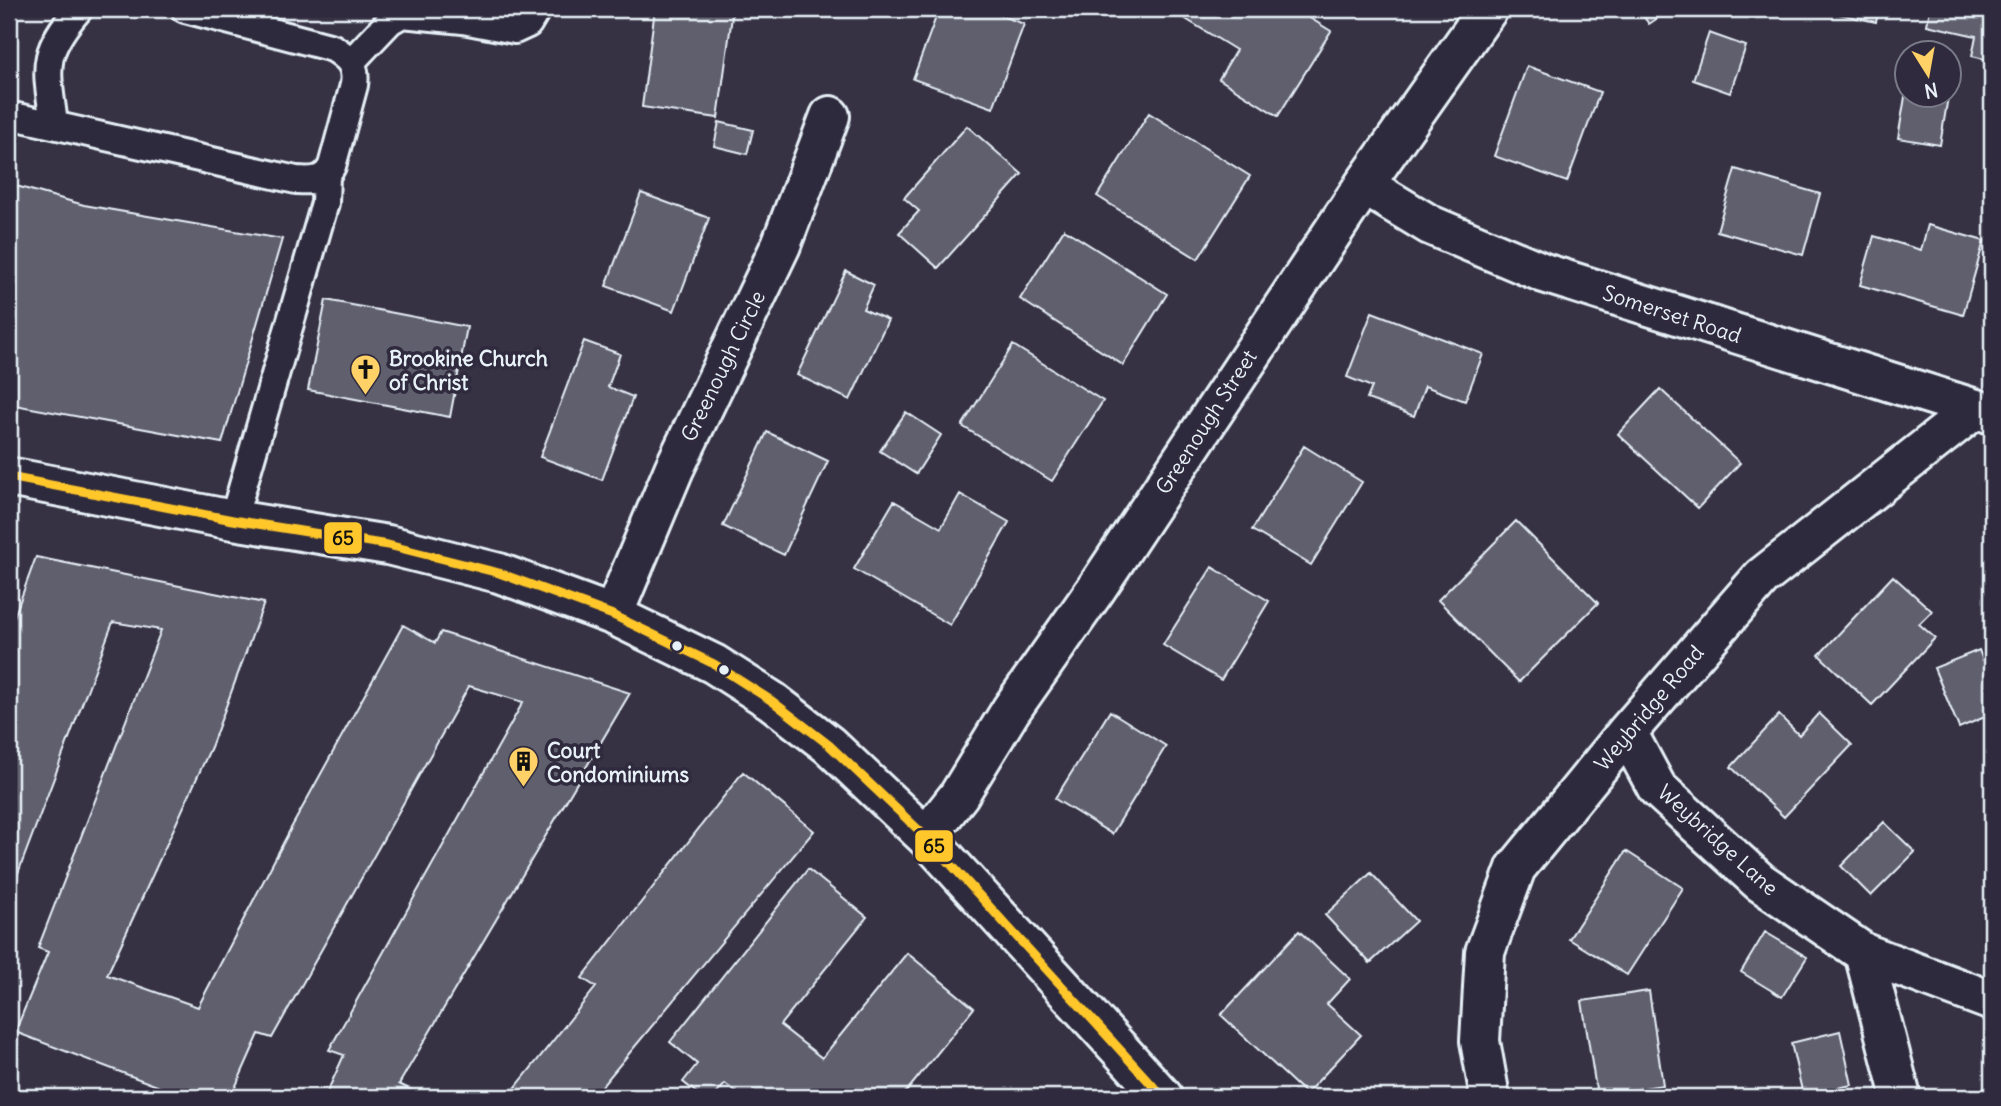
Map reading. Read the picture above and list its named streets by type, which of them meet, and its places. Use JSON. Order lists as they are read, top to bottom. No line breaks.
{"streets":{"street":["Somerset Road","Greenough Circle","Greenough Street","Weybridge Road","Weybridge Lane"]},"crossings":[["Somerset Road","Greenough Street"],["Somerset Road","Weybridge Road"],["Weybridge Road","Weybridge Lane"]],"places":{"church":["Brookine Church of Christ"],"building":["Court Condominiums"]},"lines":["transit line 65"],"north":"bottom"}
